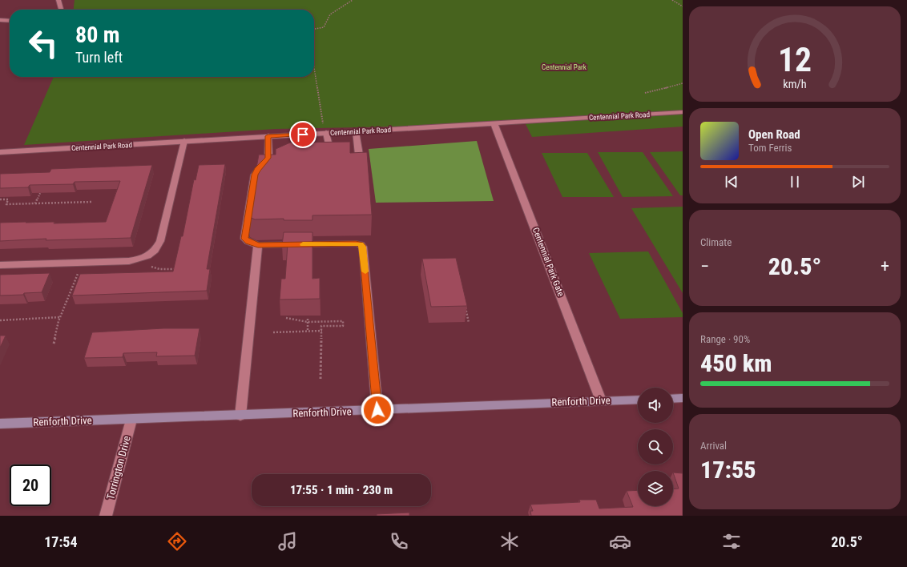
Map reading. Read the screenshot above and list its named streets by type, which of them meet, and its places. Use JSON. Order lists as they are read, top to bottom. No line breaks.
{"streets":{"main road":["Renforth Drive"],"street":["Centennial Park Road","Centennial Park Gate","Torrington Drive"]},"crossings":[["Centennial Park Road","Centennial Park Gate"],["Centennial Park Gate","Renforth Drive"],["Renforth Drive","Torrington Drive"]],"parks":["Centennial Park"],"page":{"turn":["80 m","Turn left"],"song":["Open Road","Tom Ferris"],"tile":["Climate",["Range · 90%","450 km"],["Arrival","17:55"]],"heat":["−","20.5°","+"],"limit":"20","trip":"17:55 · 1 min · 230 m","tabs":["17:54","20.5°"],"gauge":["12","km/h"]}}
